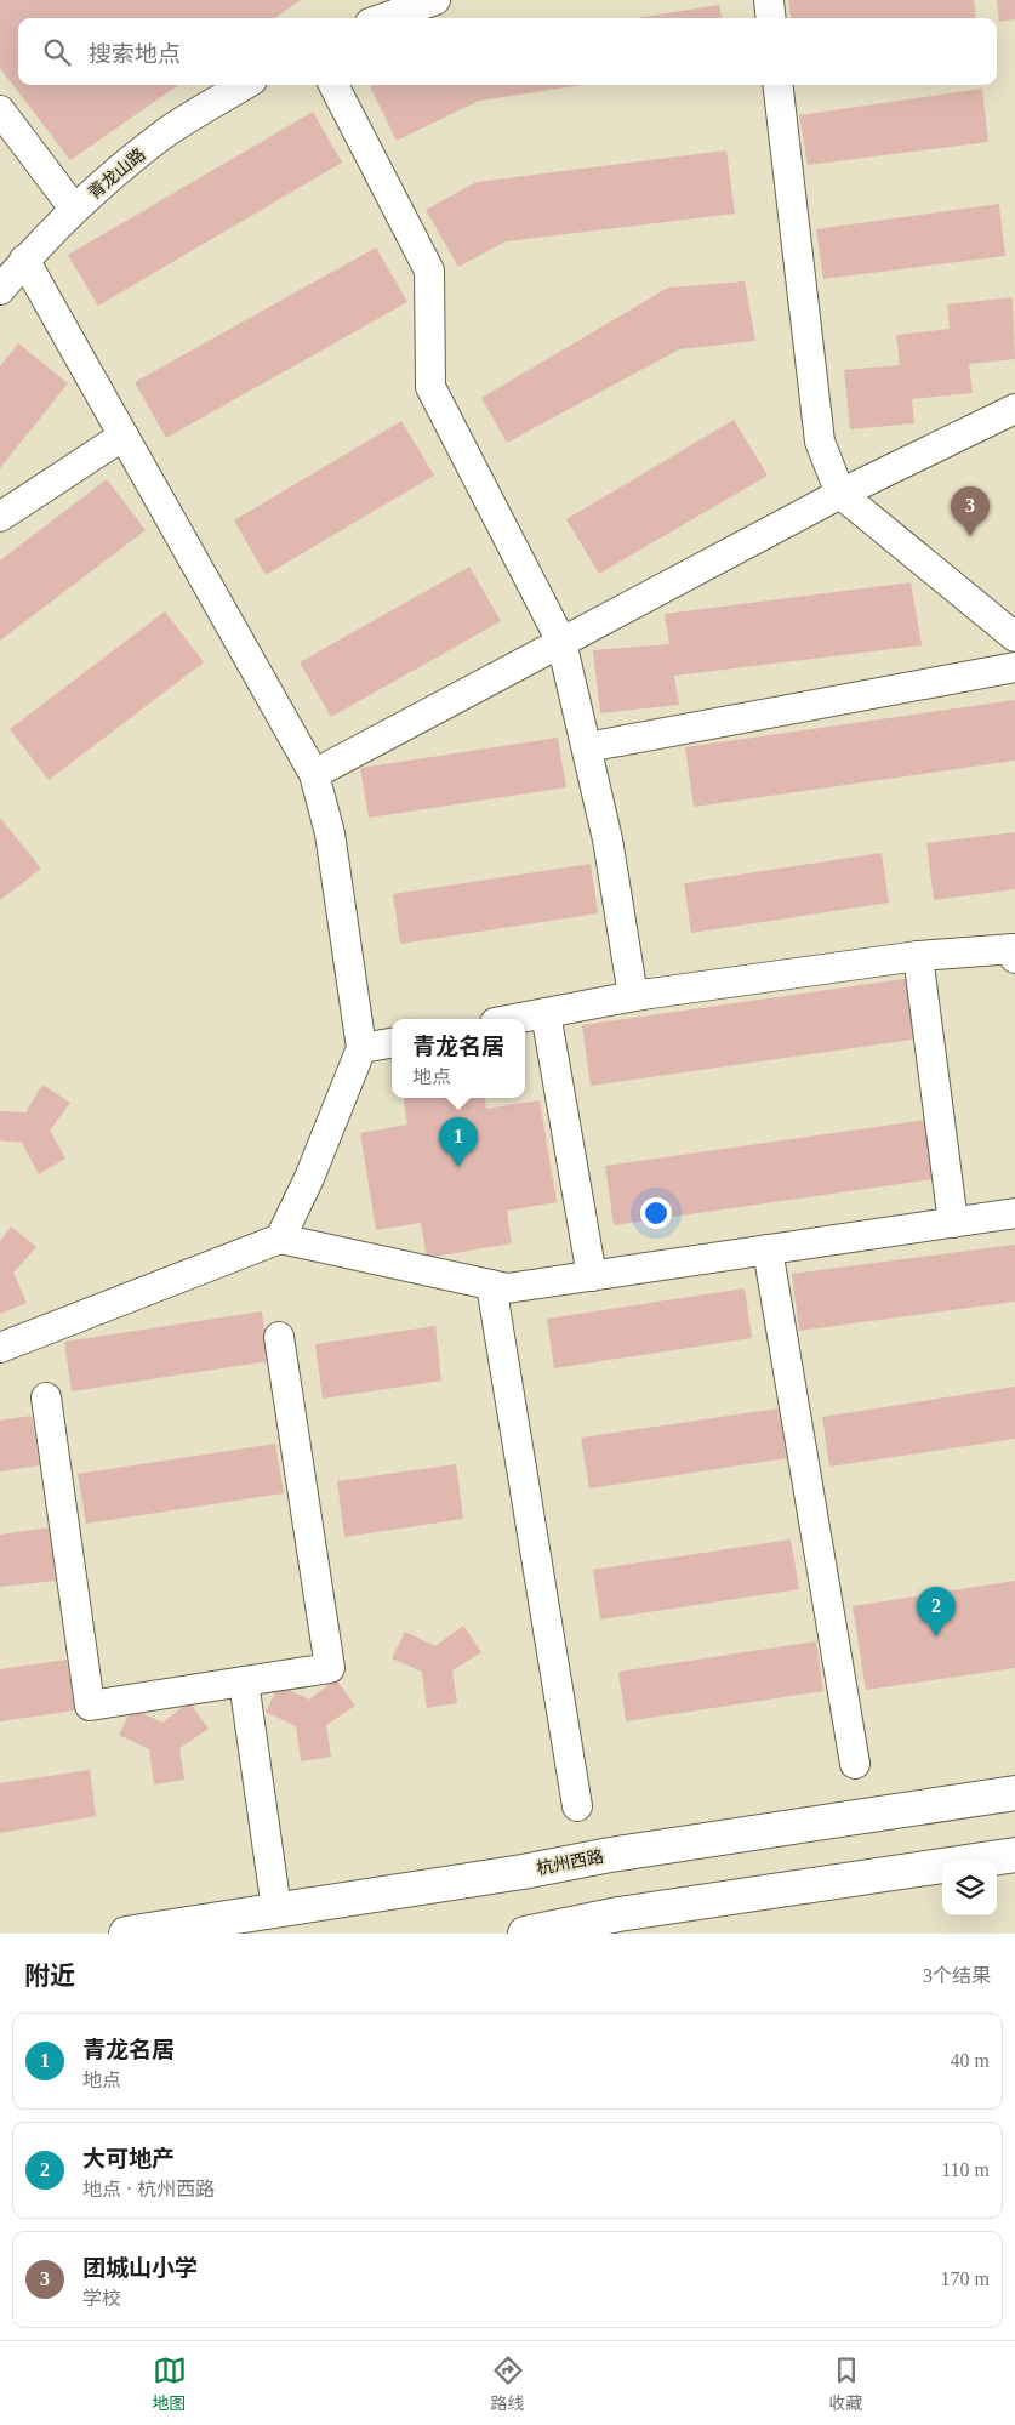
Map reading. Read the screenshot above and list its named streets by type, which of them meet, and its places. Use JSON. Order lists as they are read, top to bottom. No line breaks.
{"streets":{"main road":["杭州西路"],"street":["青龙山路"]},"page":{"search":"搜索地点","pins":["3","1","2"],"popup":["青龙名居","地点"],"heading":["附近","3个结果"],"list":[{"mark":"1","name":"青龙名居","note":"地点","value":"40 m"},{"mark":"2","name":"大可地产","note":"地点 · 杭州西路","value":"110 m"},{"mark":"3","name":"团城山小学","note":"学校","value":"170 m"}],"nav":["地图","路线","收藏"]}}
